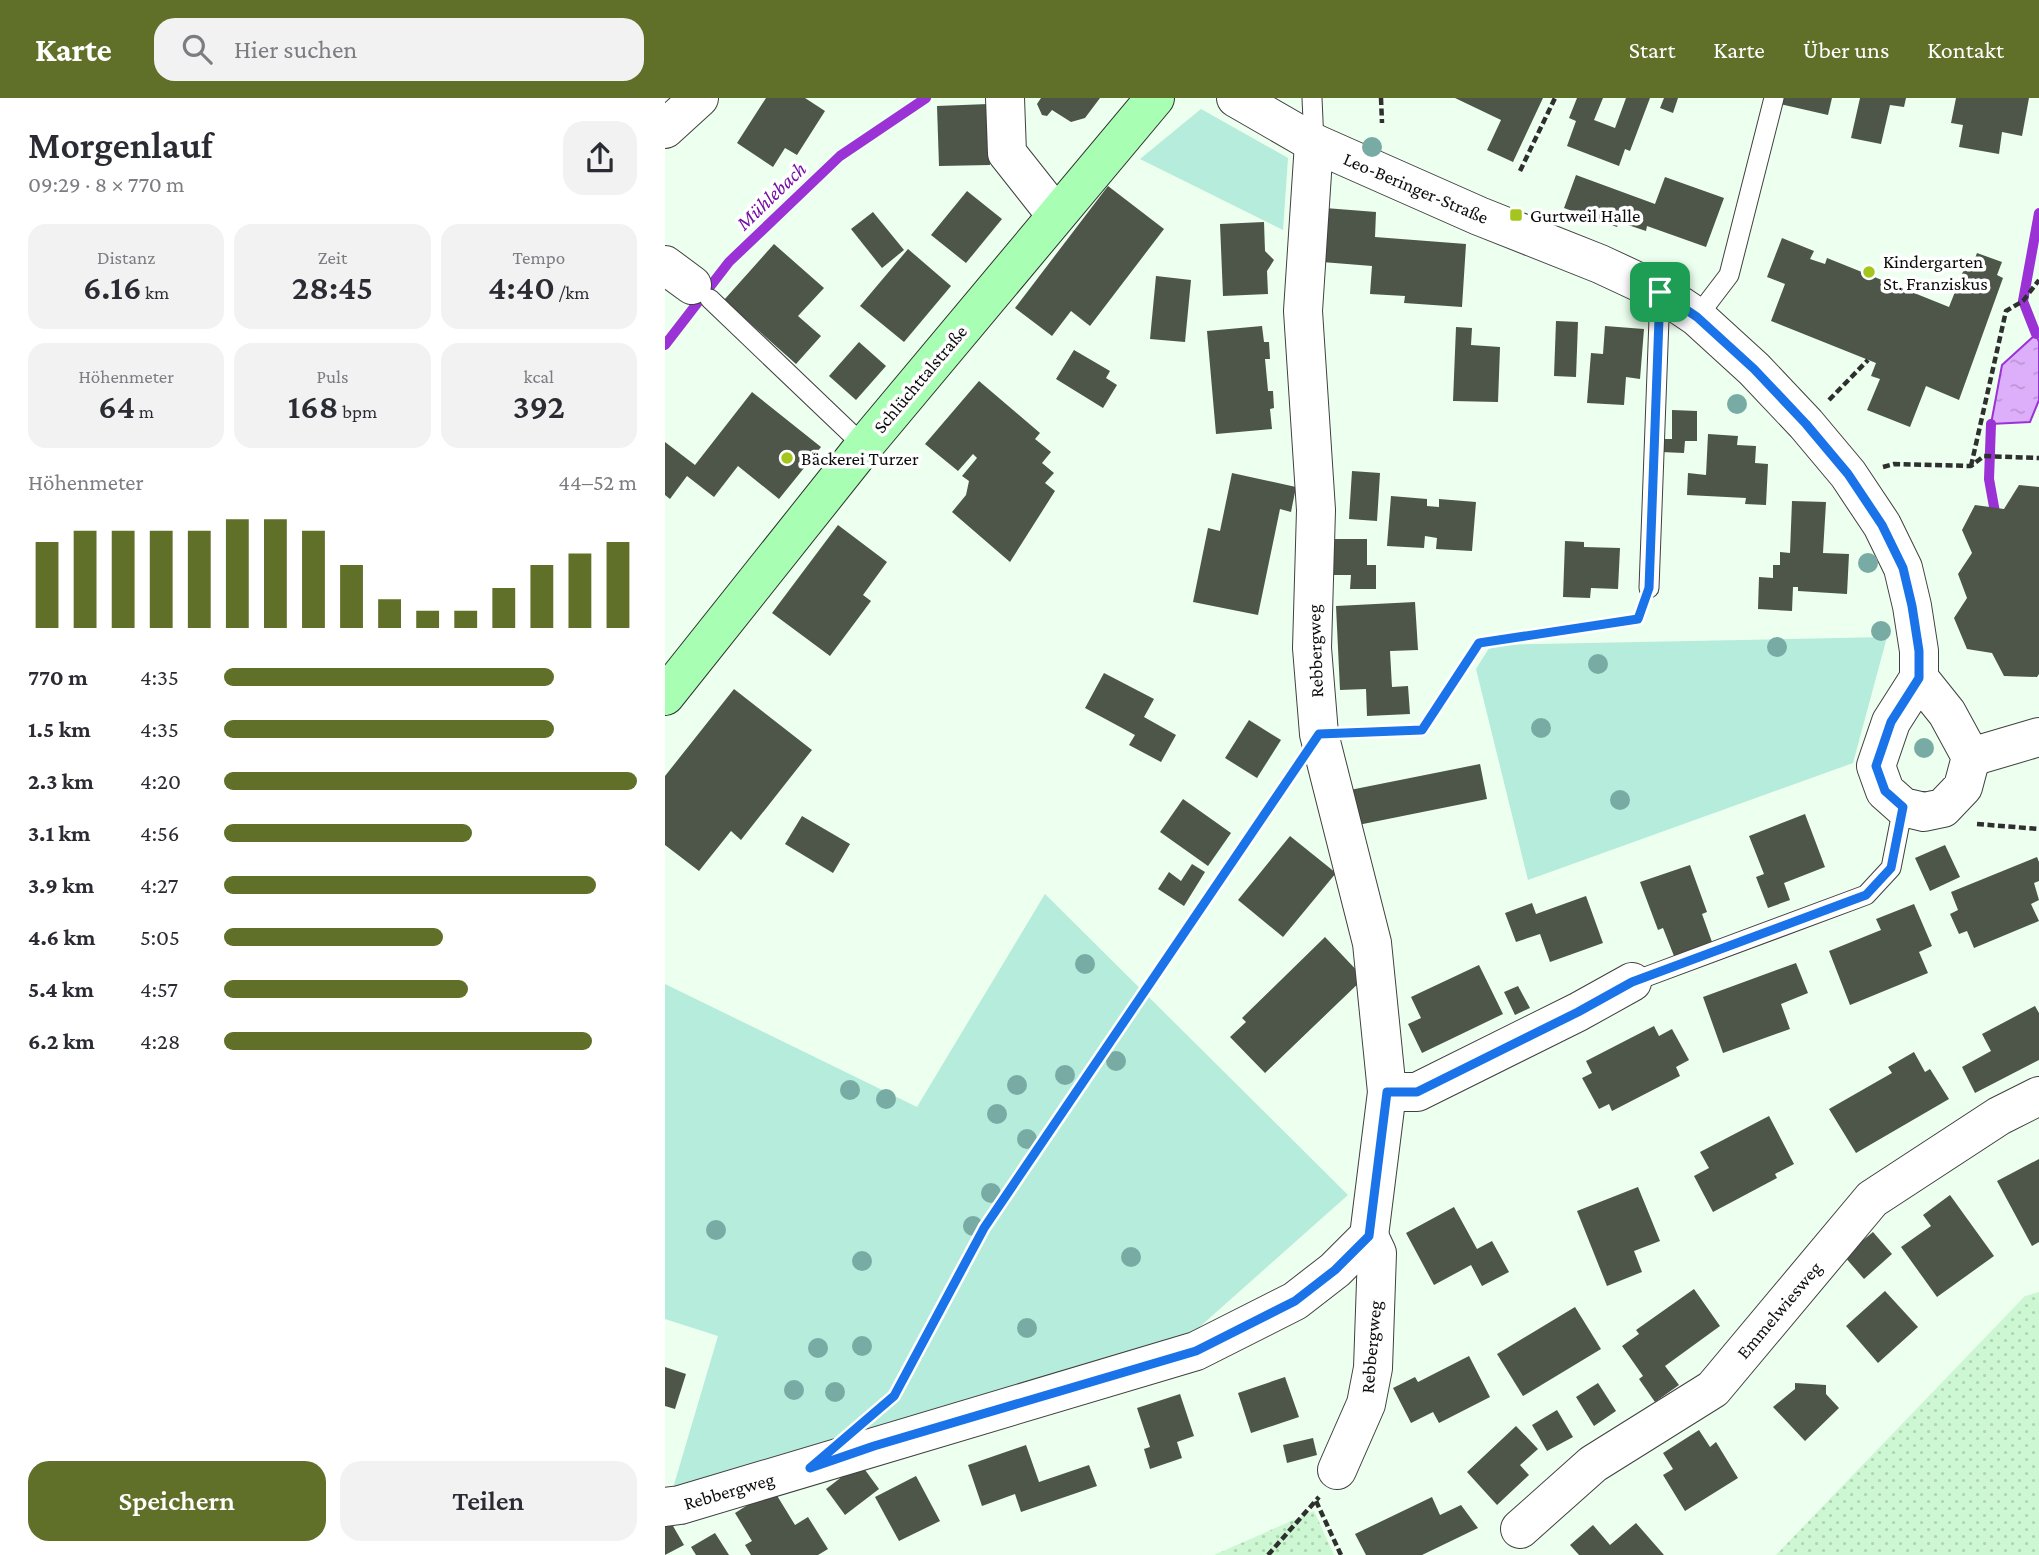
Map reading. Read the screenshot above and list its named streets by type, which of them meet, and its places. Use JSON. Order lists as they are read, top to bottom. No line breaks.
{"streets":{"main road":["Schlüchttalstraße"],"street":["Leo-Beringer-Straße","Rebbergweg","Emmelwiesweg"]},"crossings":[["Leo-Beringer-Straße","Rebbergweg"]],"water":["Mühlebach"],"places":{"transit":["Gurtweil Halle"],"other":["Kindergarten St. Franziskus","Bäckerei Turzer"]},"page":{"header":"Karte","search":"Hier suchen","nav":["Start","Karte","Über uns","Kontakt"],"heading":["Morgenlauf","09:29 · 8 × 770 m"],"stats":[["Distanz","6.16 km"],["Zeit","28:45"],["Tempo","4:40 /km"],["Höhenmeter","64 m"],["Puls","168 bpm"],["kcal","392"]],"chart":["Höhenmeter","44–52 m"],"list":[{"name":"770 m","note":"4:35"},{"name":"1.5 km","note":"4:35"},{"name":"2.3 km","note":"4:20"},{"name":"3.1 km","note":"4:56"},{"name":"3.9 km","note":"4:27"},{"name":"4.6 km","note":"5:05"},{"name":"5.4 km","note":"4:57"},{"name":"6.2 km","note":"4:28"}],"buttons":["Speichern","Teilen"]}}
